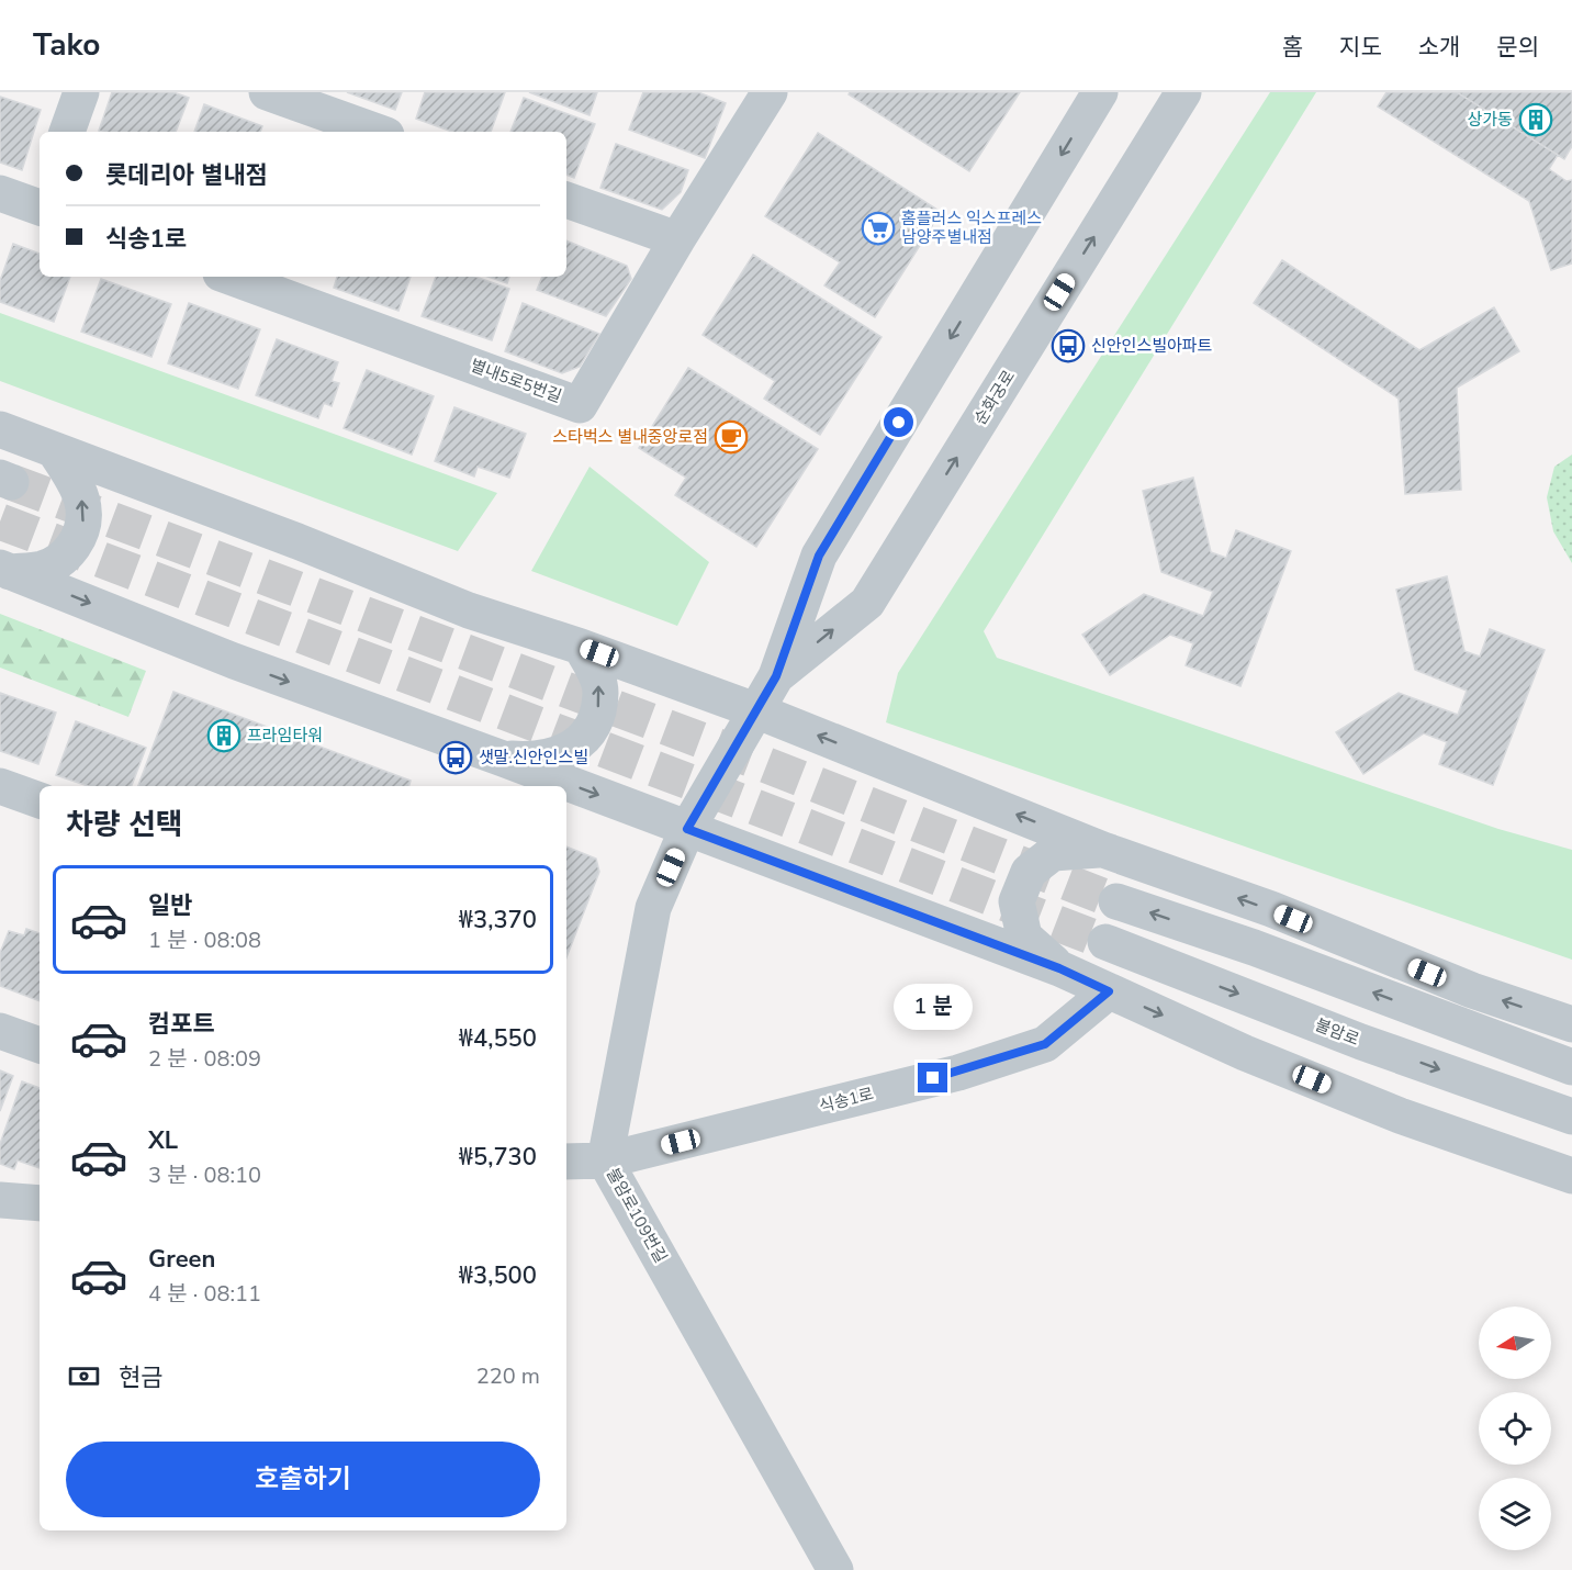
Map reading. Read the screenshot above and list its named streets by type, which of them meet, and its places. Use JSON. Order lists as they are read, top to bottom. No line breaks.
{"streets":{"street":["별내5로5번길","순화궁로","불암로","식송1로","불암로109번길"]},"crossings":[["순화궁로","불암로109번길"],["식송1로","불암로109번길"]],"places":{"building":["상가동","프라임타워"],"supermarket":["홈플러스 익스프레스 남양주별내점"],"bus stop":["신안인스빌아파트","샛말.신안인스빌"],"cafe":["스타벅스 별내중앙로점"]},"north":"left","page":{"header":"Tako","nav":["홈","지도","소개","문의"],"banner":["롯데리아 별내점","식송1로"],"heading":"차량 선택","list":[{"name":"일반","note":"1 분 · 08:08","value":"₩3,370"},{"name":"컴포트","note":"2 분 · 08:09","value":"₩4,550"},{"name":"XL","note":"3 분 · 08:10","value":"₩5,730"},{"name":"Green","note":"4 분 · 08:11","value":"₩3,500"}],"bubble":"1 분","pay":["현금","220 m"],"buttons":"호출하기"}}
